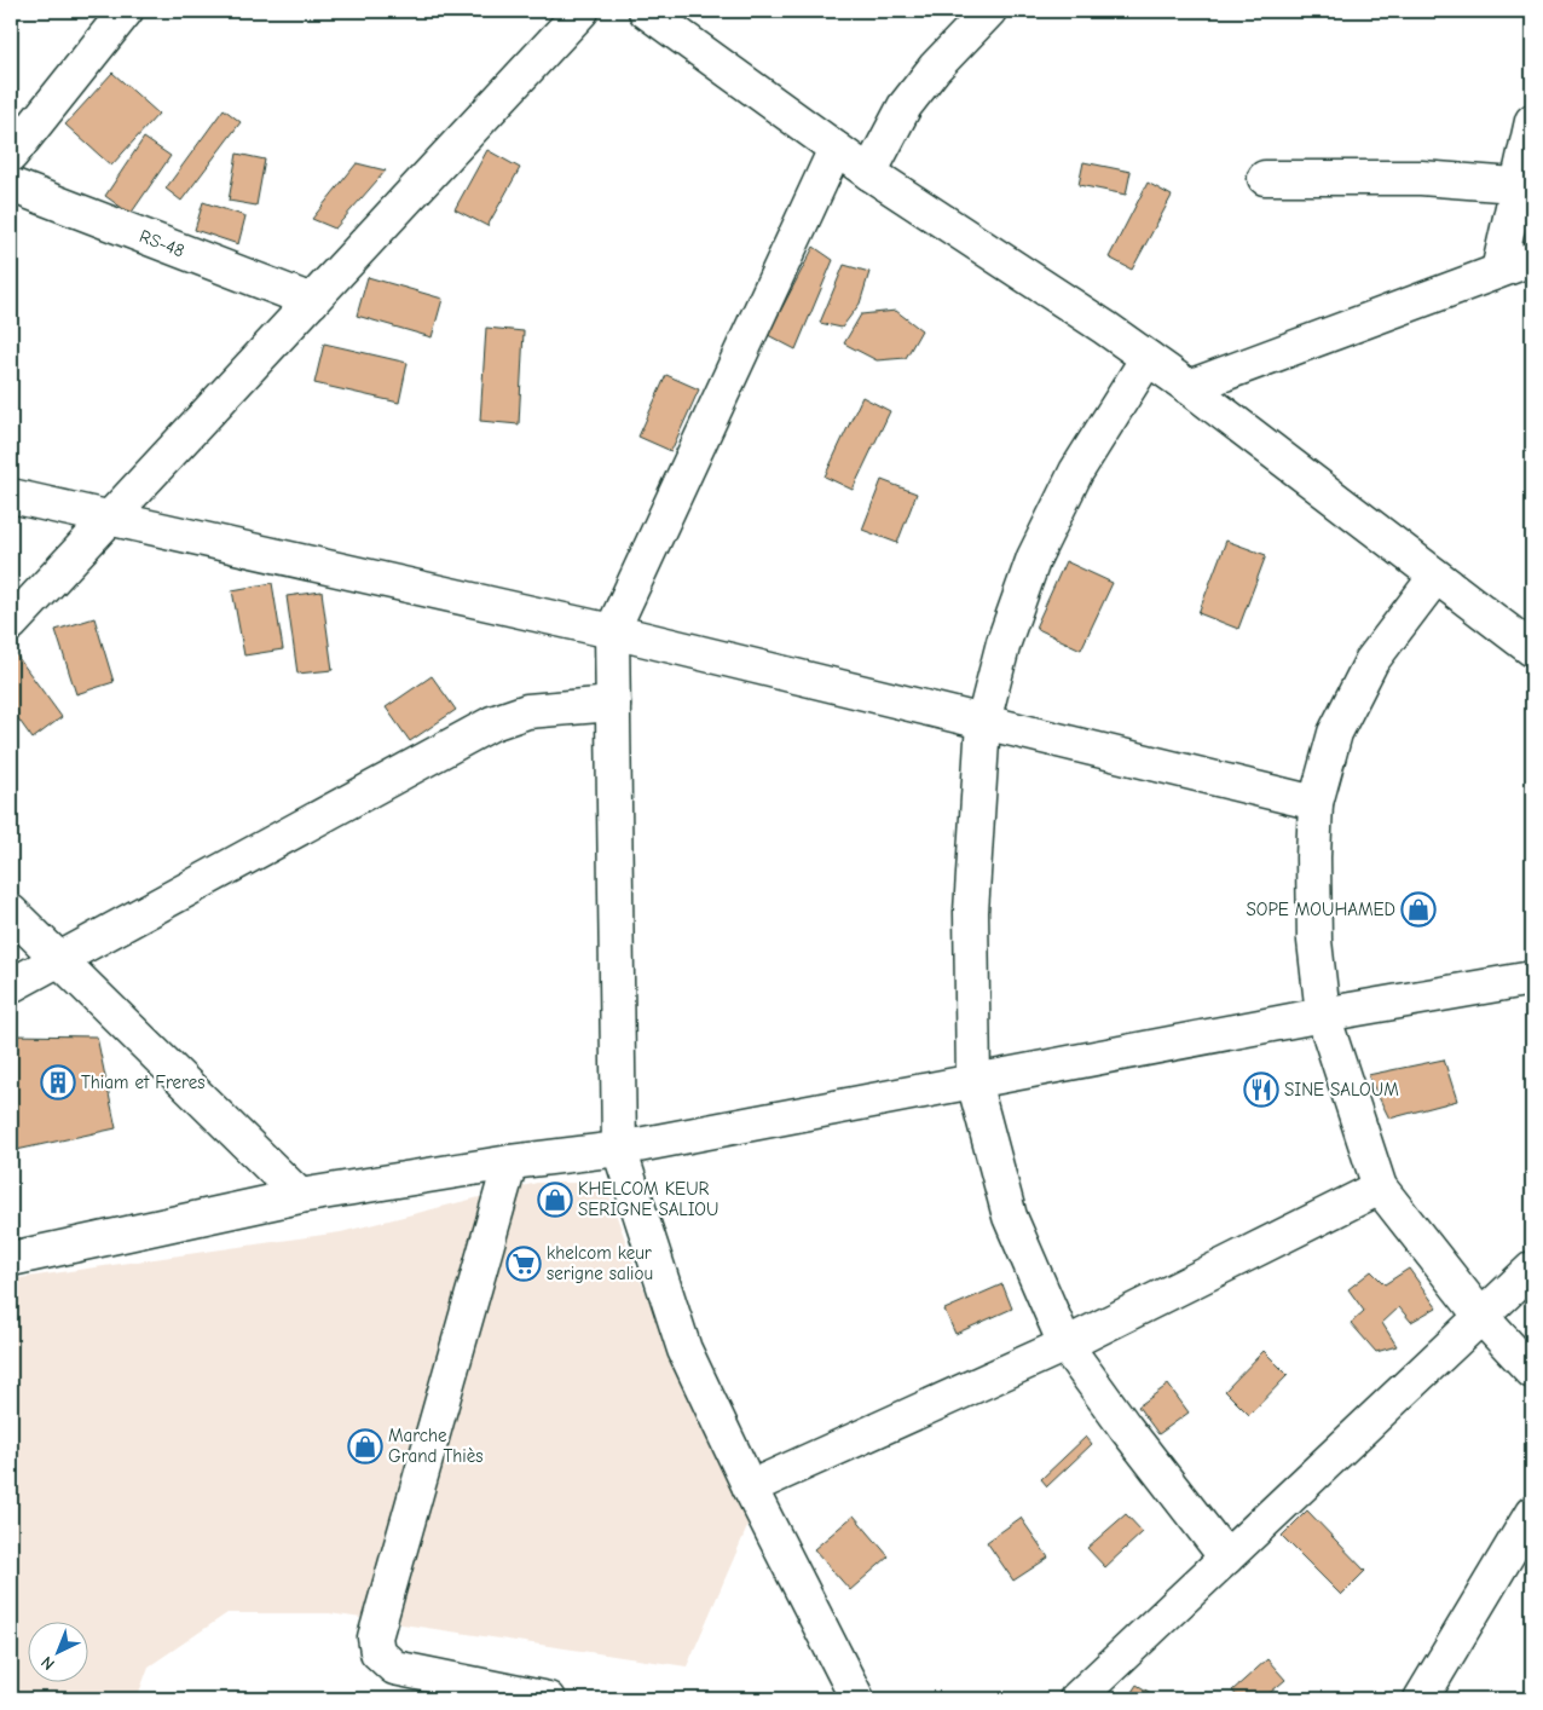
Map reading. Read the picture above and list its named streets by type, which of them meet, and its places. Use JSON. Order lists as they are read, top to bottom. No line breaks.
{"streets":{"street":["RS-48"]},"places":{"shop":["SOPE MOUHAMED","KHELCOM KEUR SERIGNE SALIOU","Marche Grand Thiès"],"building":["Thiam et Freres"],"restaurant":["SINE SALOUM"],"supermarket":["khelcom keur serigne saliou"]},"north":"bottom left"}
